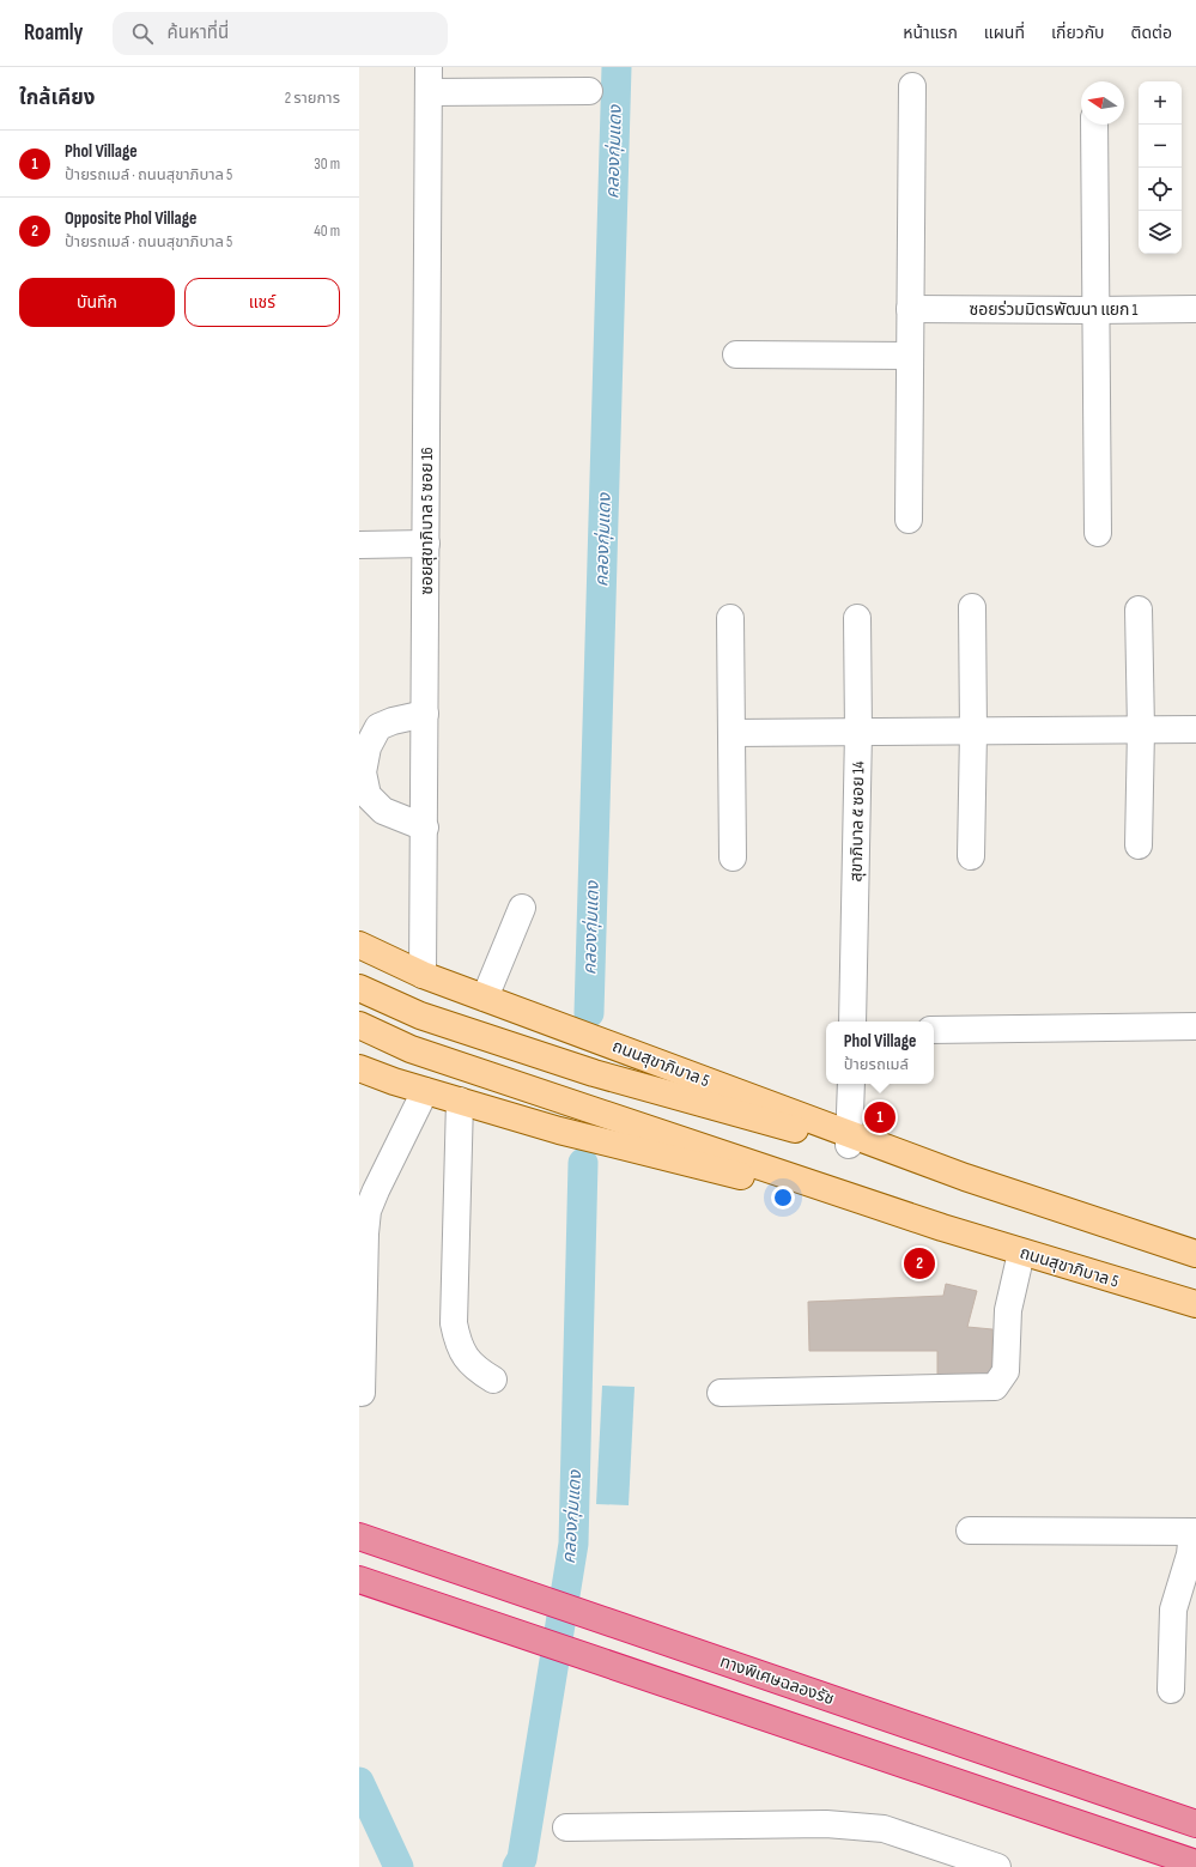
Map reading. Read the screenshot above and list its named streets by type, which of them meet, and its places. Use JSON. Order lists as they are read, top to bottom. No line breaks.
{"streets":{"highway":["ทางพิเศษฉลองรัช"],"main road":["ถนนสุขาภิบาล 5"],"street":["ซอยร่วมมิตรพัฒนา แยก 1","ซอยสุขาภิบาล 5 ซอย 16","สุขาภิบาล ๕ ซอย 14"]},"crossings":[["ซอยสุขาภิบาล 5 ซอย 16","ถนนสุขาภิบาล 5"]],"water":["คลองกุ่มแดง"],"north":"left","page":{"header":"Roamly","search":"ค้นหาที่นี่","nav":["หน้าแรก","แผนที่","เกี่ยวกับ","ติดต่อ"],"heading":["ใกล้เคียง","2 รายการ"],"map_buttons":["+","−"],"list":[{"mark":"1","name":"Phol Village","note":"ป้ายรถเมล์ · ถนนสุขาภิบาล 5","value":"30 m"},{"mark":"2","name":"Opposite Phol Village","note":"ป้ายรถเมล์ · ถนนสุขาภิบาล 5","value":"40 m"}],"buttons":["บันทึก","แชร์"],"popup":["Phol Village","ป้ายรถเมล์"],"pins":["1","2"]}}
